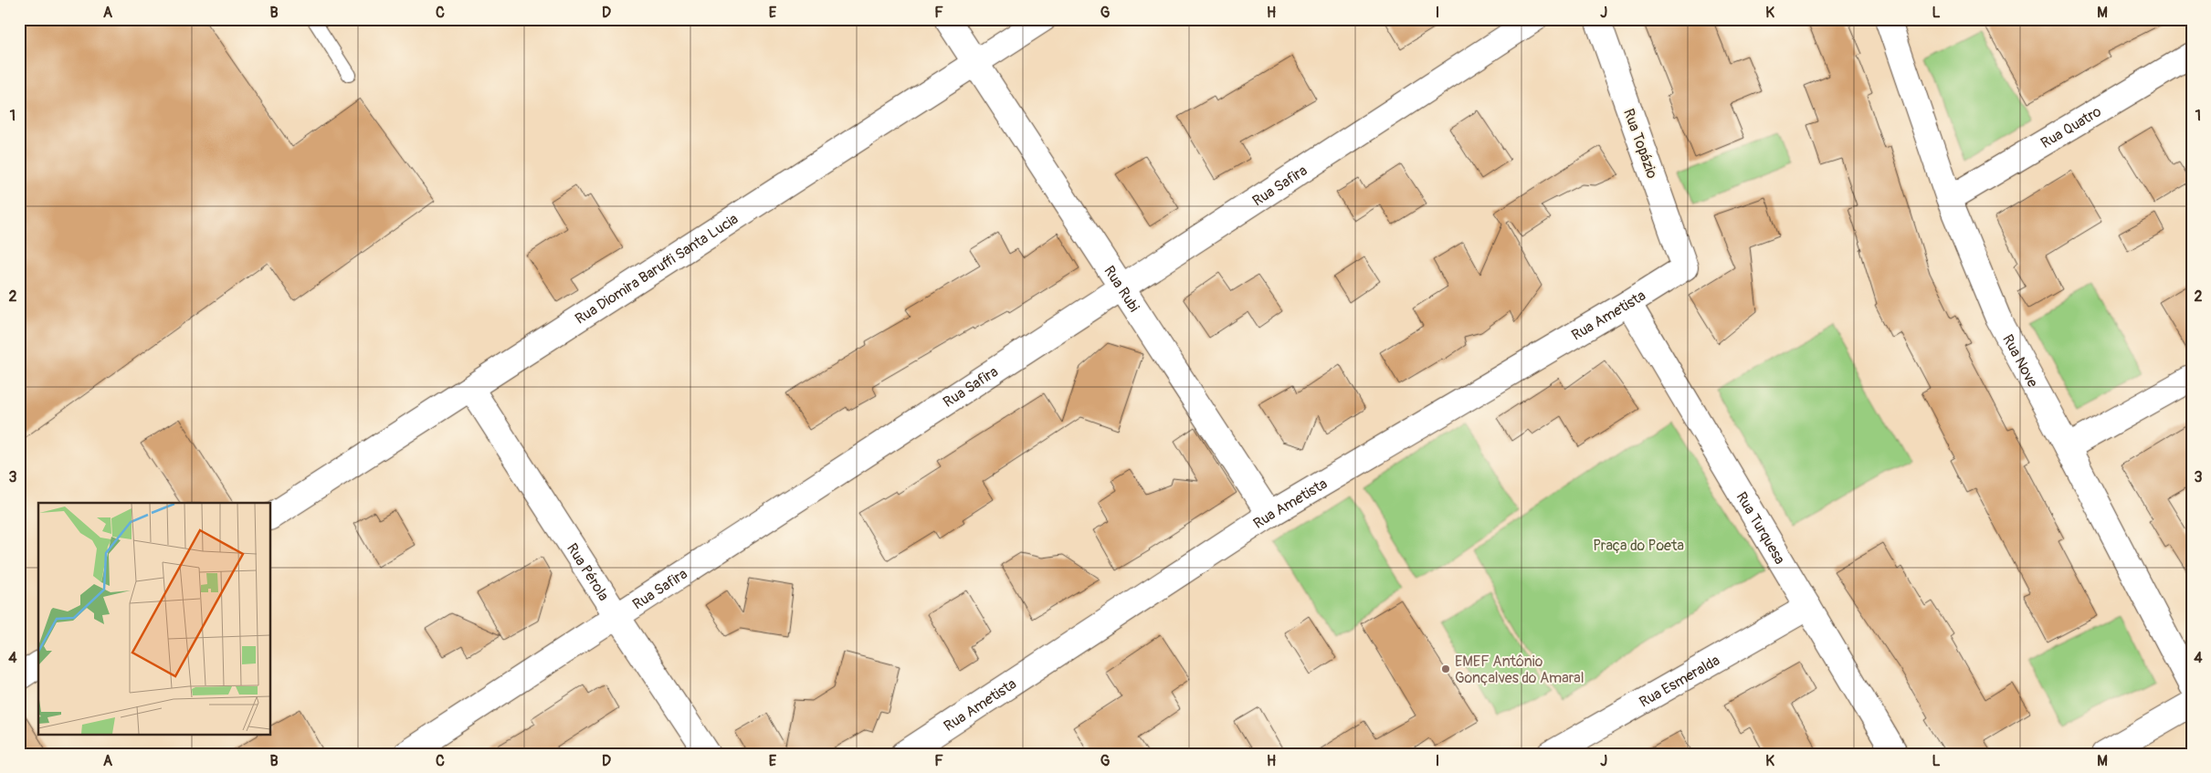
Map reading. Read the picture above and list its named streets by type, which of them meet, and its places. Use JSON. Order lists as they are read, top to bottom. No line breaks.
{"streets":{"street":["Rua Quatro","Rua Topázio","Rua Safira","Rua Diomira Baruffi Santa Lucia","Rua Rubi","Rua Ametista","Rua Nove","Rua Turquesa","Rua Pérola","Rua Esmeralda"]},"crossings":[["Rua Quatro","Rua Nove"],["Rua Topázio","Rua Ametista"],["Rua Safira","Rua Rubi"],["Rua Safira","Rua Pérola"],["Rua Diomira Baruffi Santa Lucia","Rua Rubi"],["Rua Diomira Baruffi Santa Lucia","Rua Pérola"],["Rua Rubi","Rua Ametista"],["Rua Ametista","Rua Turquesa"],["Rua Turquesa","Rua Esmeralda"]],"parks":["Praça do Poeta"],"places":["EMEF Antônio Gonçalves do Amaral"],"grid":{"columns":["A","B","C","D","E","F","G","H","I","J","K","L","M"],"rows":["1","2","3","4"]}}
